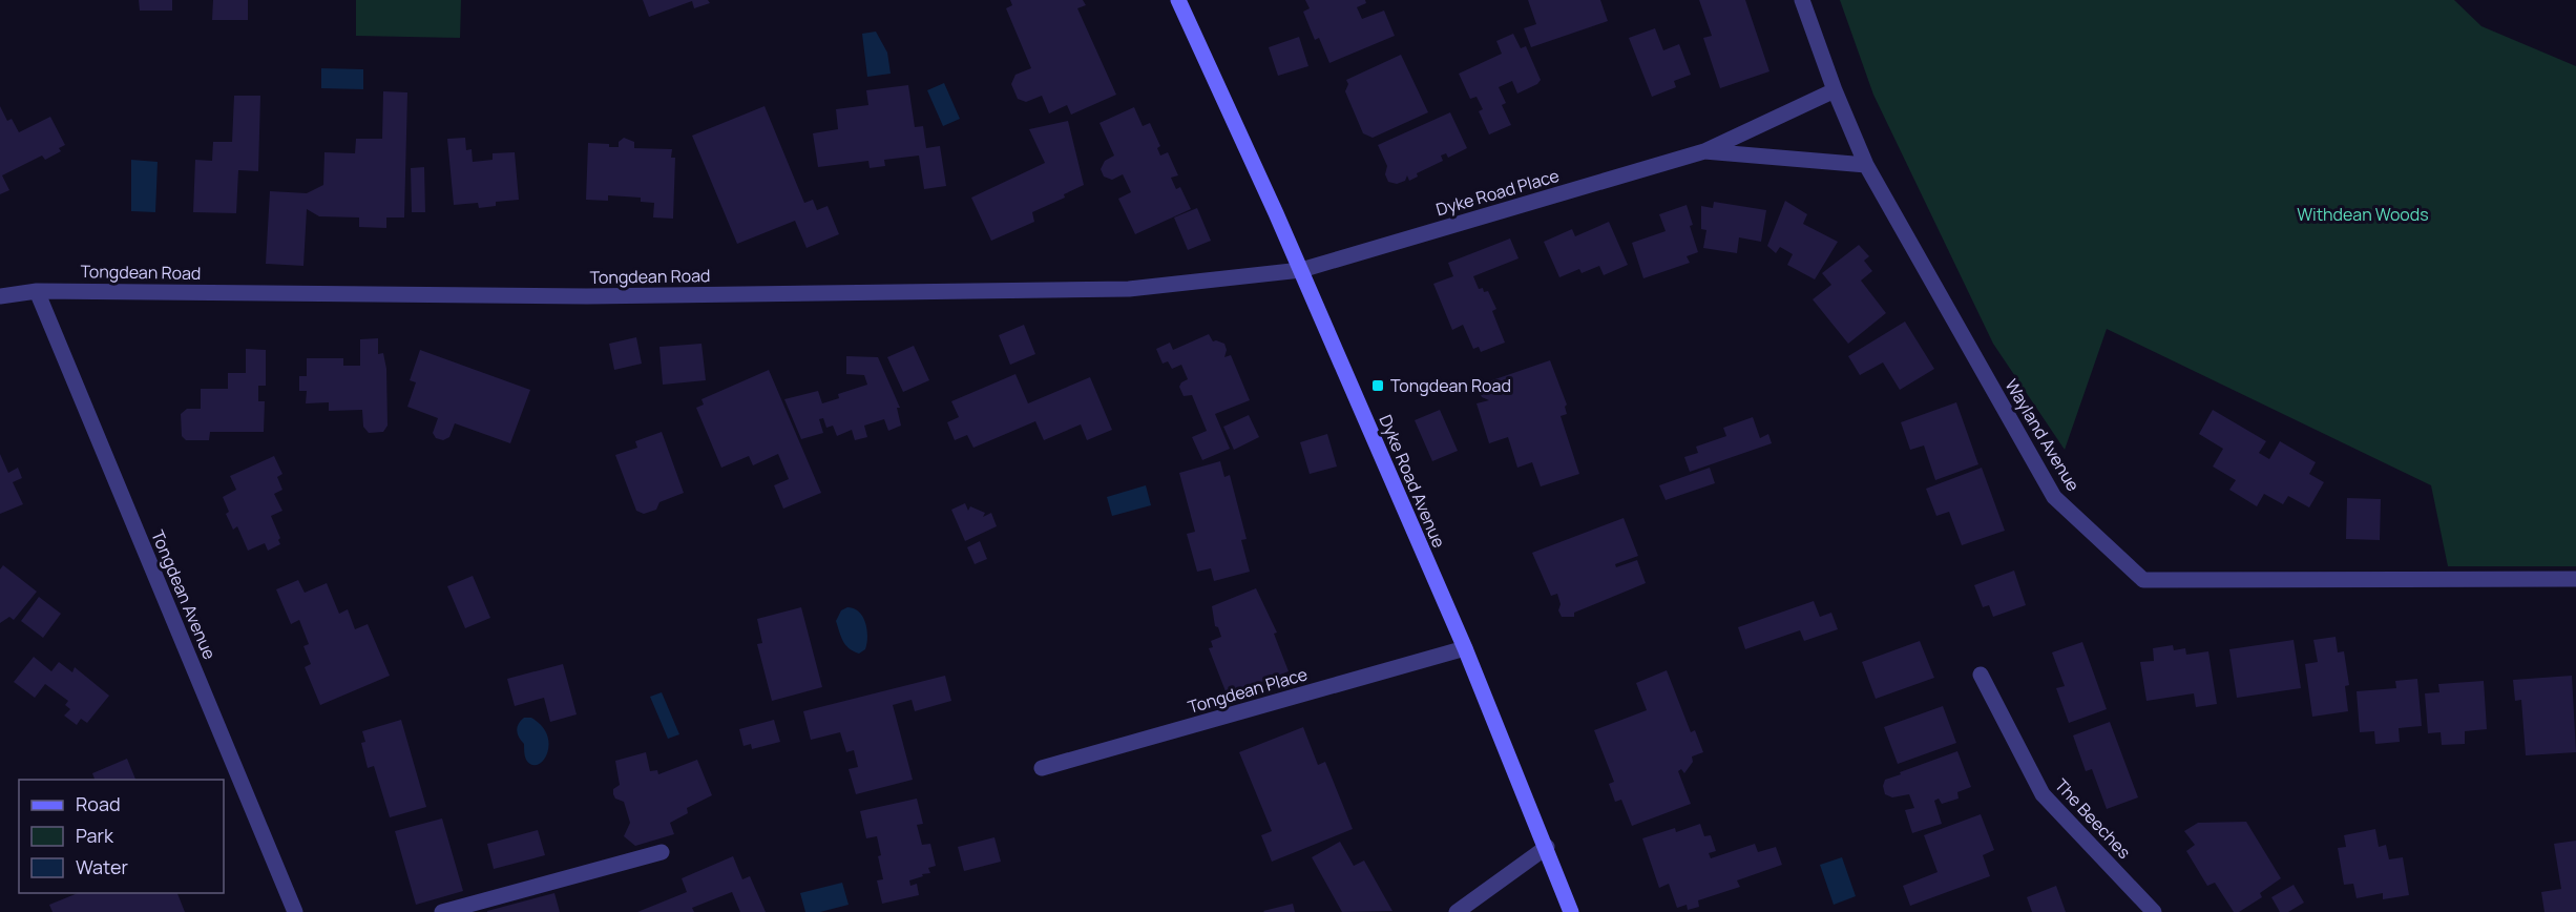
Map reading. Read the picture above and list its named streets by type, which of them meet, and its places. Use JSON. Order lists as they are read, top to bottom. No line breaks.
{"streets":{"street":["Dyke Road Place","Tongdean Road","Wayland Avenue","Dyke Road Avenue","Tongdean Avenue","Tongdean Place","The Beeches"]},"crossings":[["Dyke Road Place","Tongdean Road"],["Dyke Road Place","Dyke Road Avenue"],["Tongdean Road","Dyke Road Avenue"],["Tongdean Road","Tongdean Avenue"],["Dyke Road Avenue","Tongdean Place"]],"parks":["Withdean Woods"],"places":{"transit":["Tongdean Road"]},"legend":["Road","Park","Water"]}
